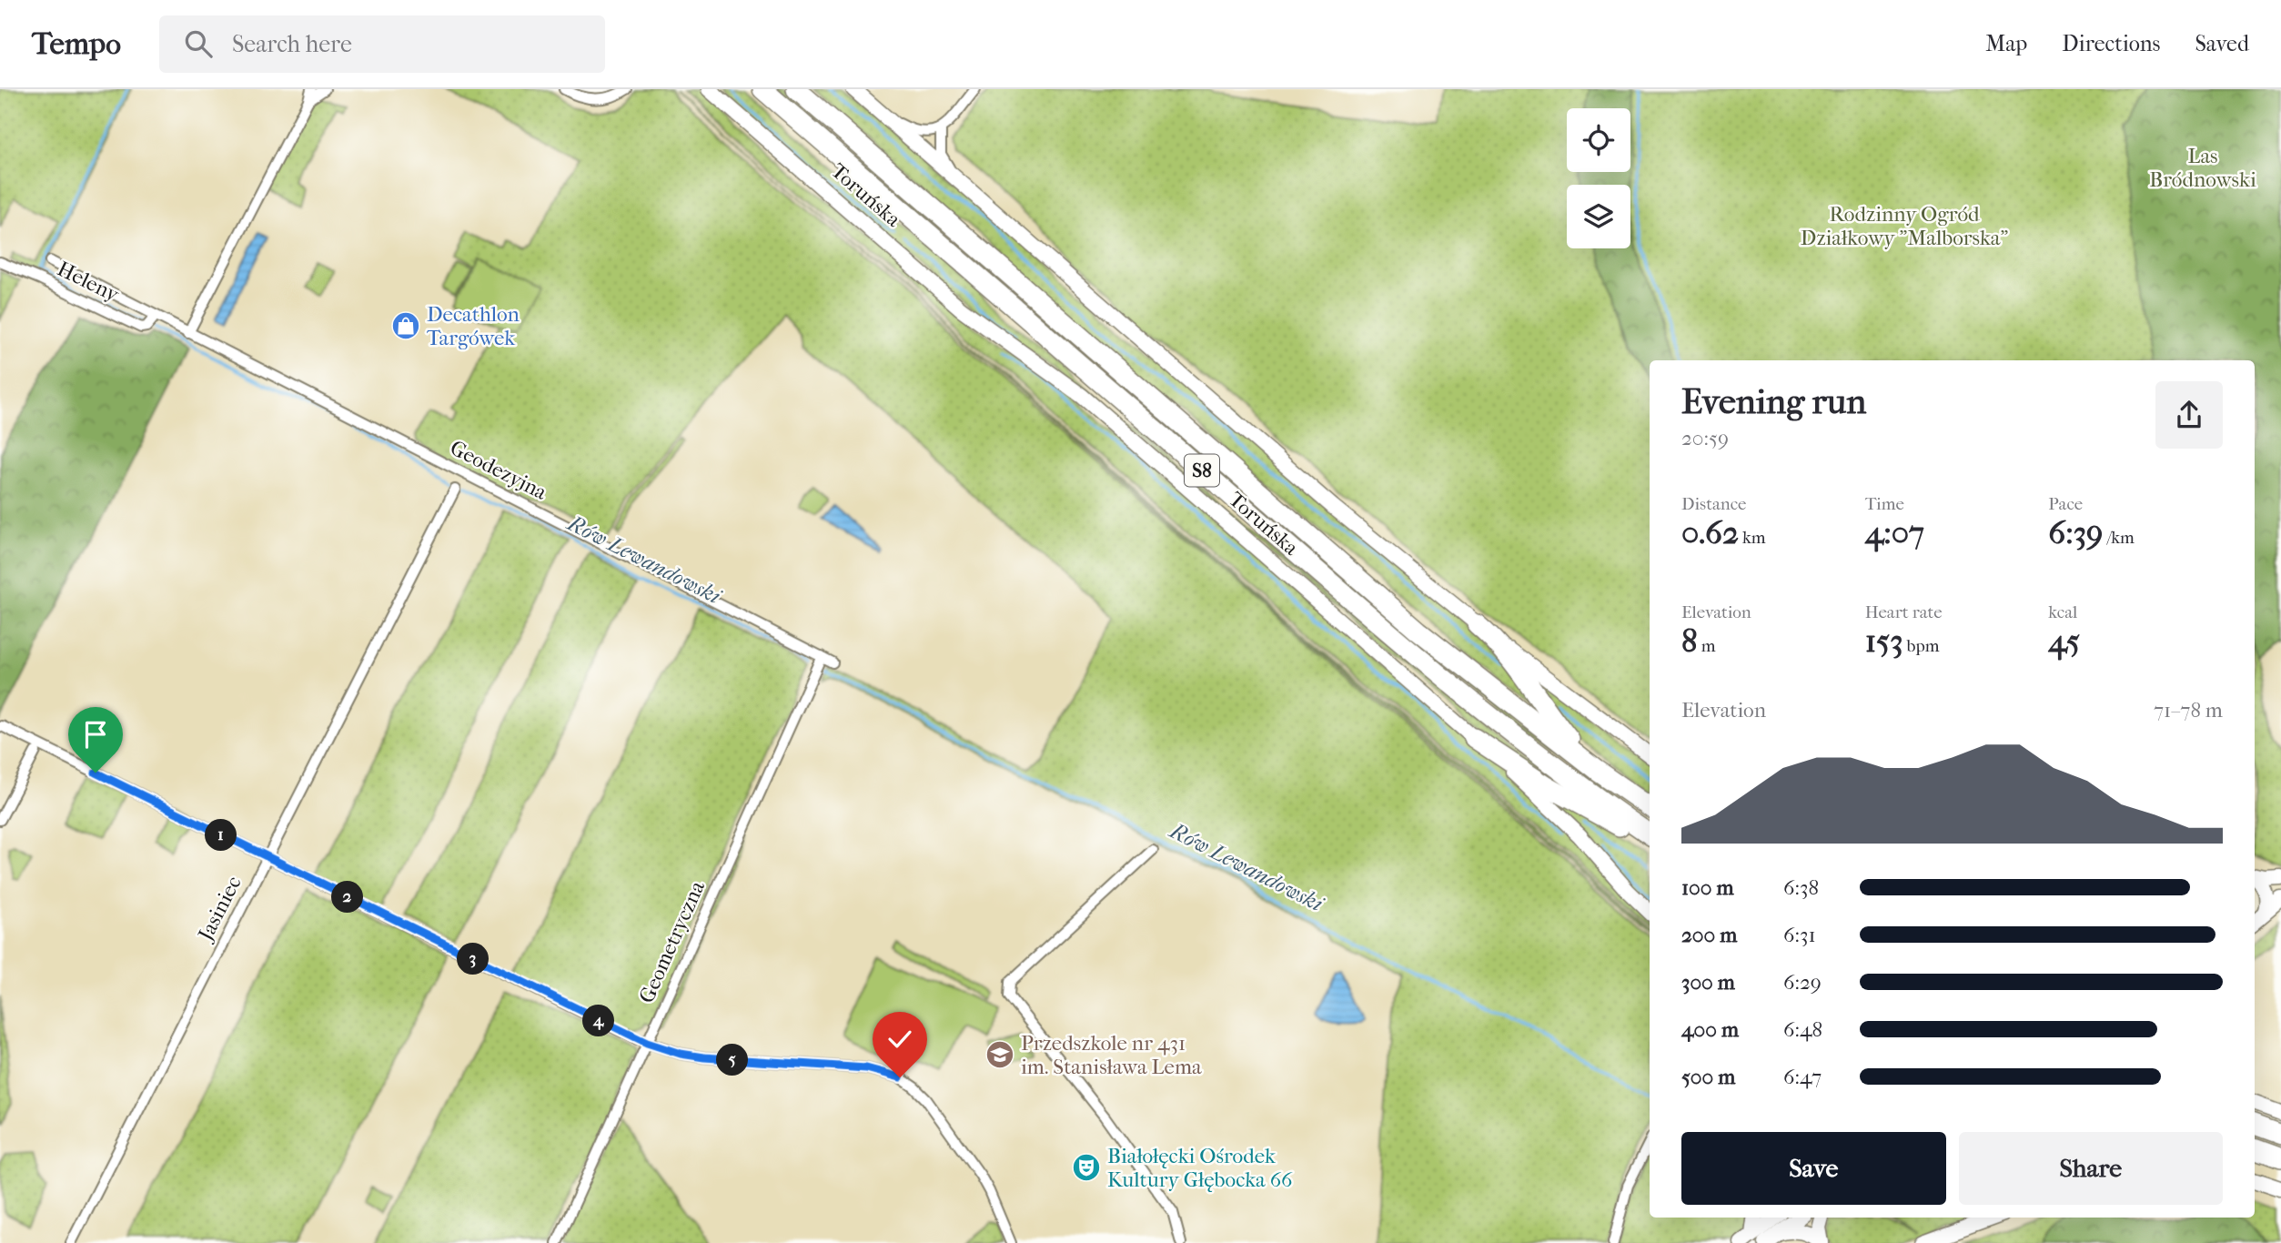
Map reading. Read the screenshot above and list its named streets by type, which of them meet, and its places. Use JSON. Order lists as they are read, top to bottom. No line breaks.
{"streets":{"highway":["Toruńska","S8"],"street":["Heleny","Geodezyjna","Jasiniec","Geometryczna"]},"crossings":[["Heleny","Geodezyjna"],["Geodezyjna","Geometryczna"]],"water":["Rów Lewandowski"],"parks":["Las Bródnowski","Rodzinny Ogród Działkowy \"Malborska\""],"places":{"shop":["Decathlon Targówek"],"school or university":["Przedszkole nr 431 im. Stanisława Lema"],"theatre":["Białołęcki Ośrodek Kultury Głębocka 66"]},"page":{"header":"Tempo","search":"Search here","nav":["Map","Directions","Saved"],"heading":["Evening run","20:59"],"stats":[["Distance","0.62 km"],["Time","4:07"],["Pace","6:39 /km"],["Elevation","8 m"],["Heart rate","153 bpm"],["kcal","45"]],"chart":["Elevation","71–78 m"],"pins":["1","2","3","4","5"],"list":[{"name":"100 m","note":"6:38"},{"name":"200 m","note":"6:31"},{"name":"300 m","note":"6:29"},{"name":"400 m","note":"6:48"},{"name":"500 m","note":"6:47"}],"buttons":["Save","Share"]}}
